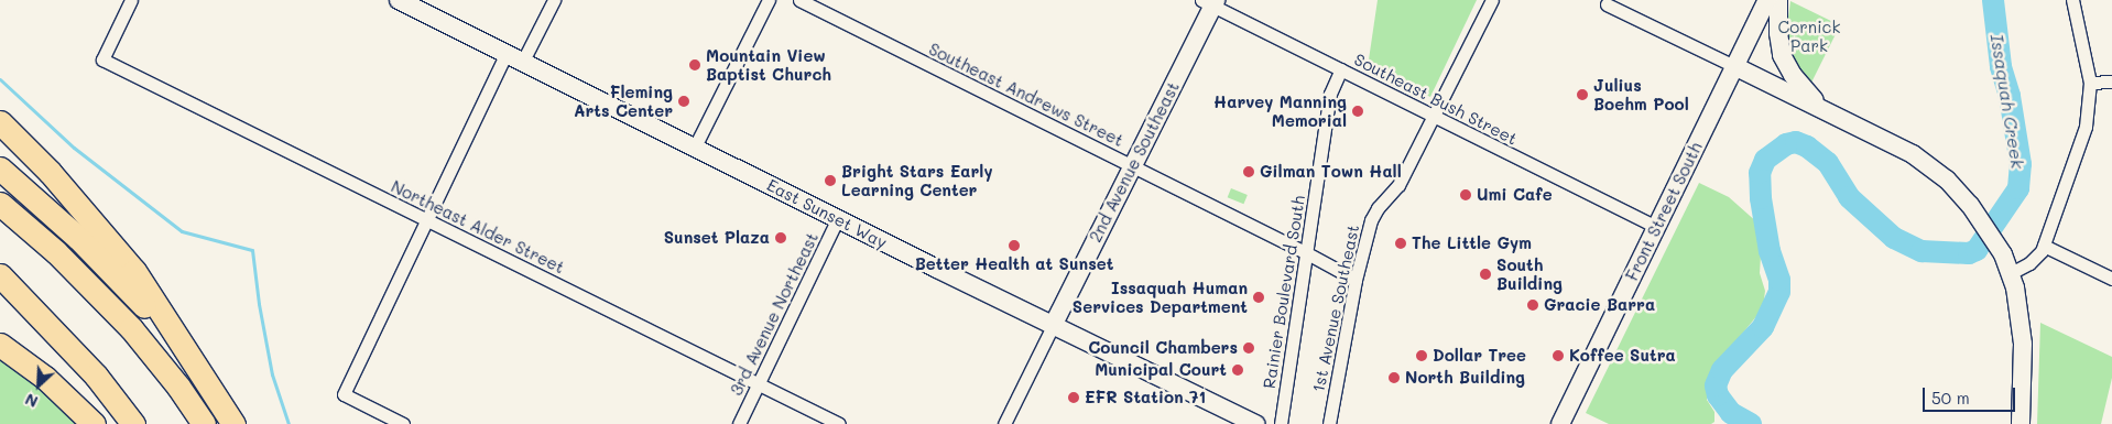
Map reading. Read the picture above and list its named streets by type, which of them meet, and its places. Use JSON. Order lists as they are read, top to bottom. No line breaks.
{"streets":{"main road":["2nd Avenue Southeast","Front Street South","East Sunset Way"],"street":["Southeast Andrews Street","Southeast Bush Street","Northeast Alder Street","Rainier Boulevard South","1st Avenue Southeast","3rd Avenue Northeast"]},"crossings":[["Southeast Andrews Street","2nd Avenue Southeast"],["Southeast Andrews Street","Rainier Boulevard South"],["Southeast Andrews Street","1st Avenue Southeast"],["Southeast Bush Street","2nd Avenue Southeast"],["Southeast Bush Street","Front Street South"],["Southeast Bush Street","Rainier Boulevard South"],["Southeast Bush Street","1st Avenue Southeast"],["2nd Avenue Southeast","East Sunset Way"],["East Sunset Way","3rd Avenue Northeast"],["Northeast Alder Street","3rd Avenue Northeast"]],"water":["Issaquah Creek"],"parks":["Cornick Park"],"places":["Mountain View Baptist Church","Julius Boehm Pool","Fleming Arts Center","Harvey Manning Memorial","Gilman Town Hall","Bright Stars Early Learning Center","Umi Cafe","Sunset Plaza","The Little Gym","Better Health at Sunset","South Building","Issaquah Human Services Department","Gracie Barra","Council Chambers","Dollar Tree","Koffee Sutra","Municipal Court","North Building","EFR Station 71"],"scale_bar":"50 m","north":"bottom left"}
